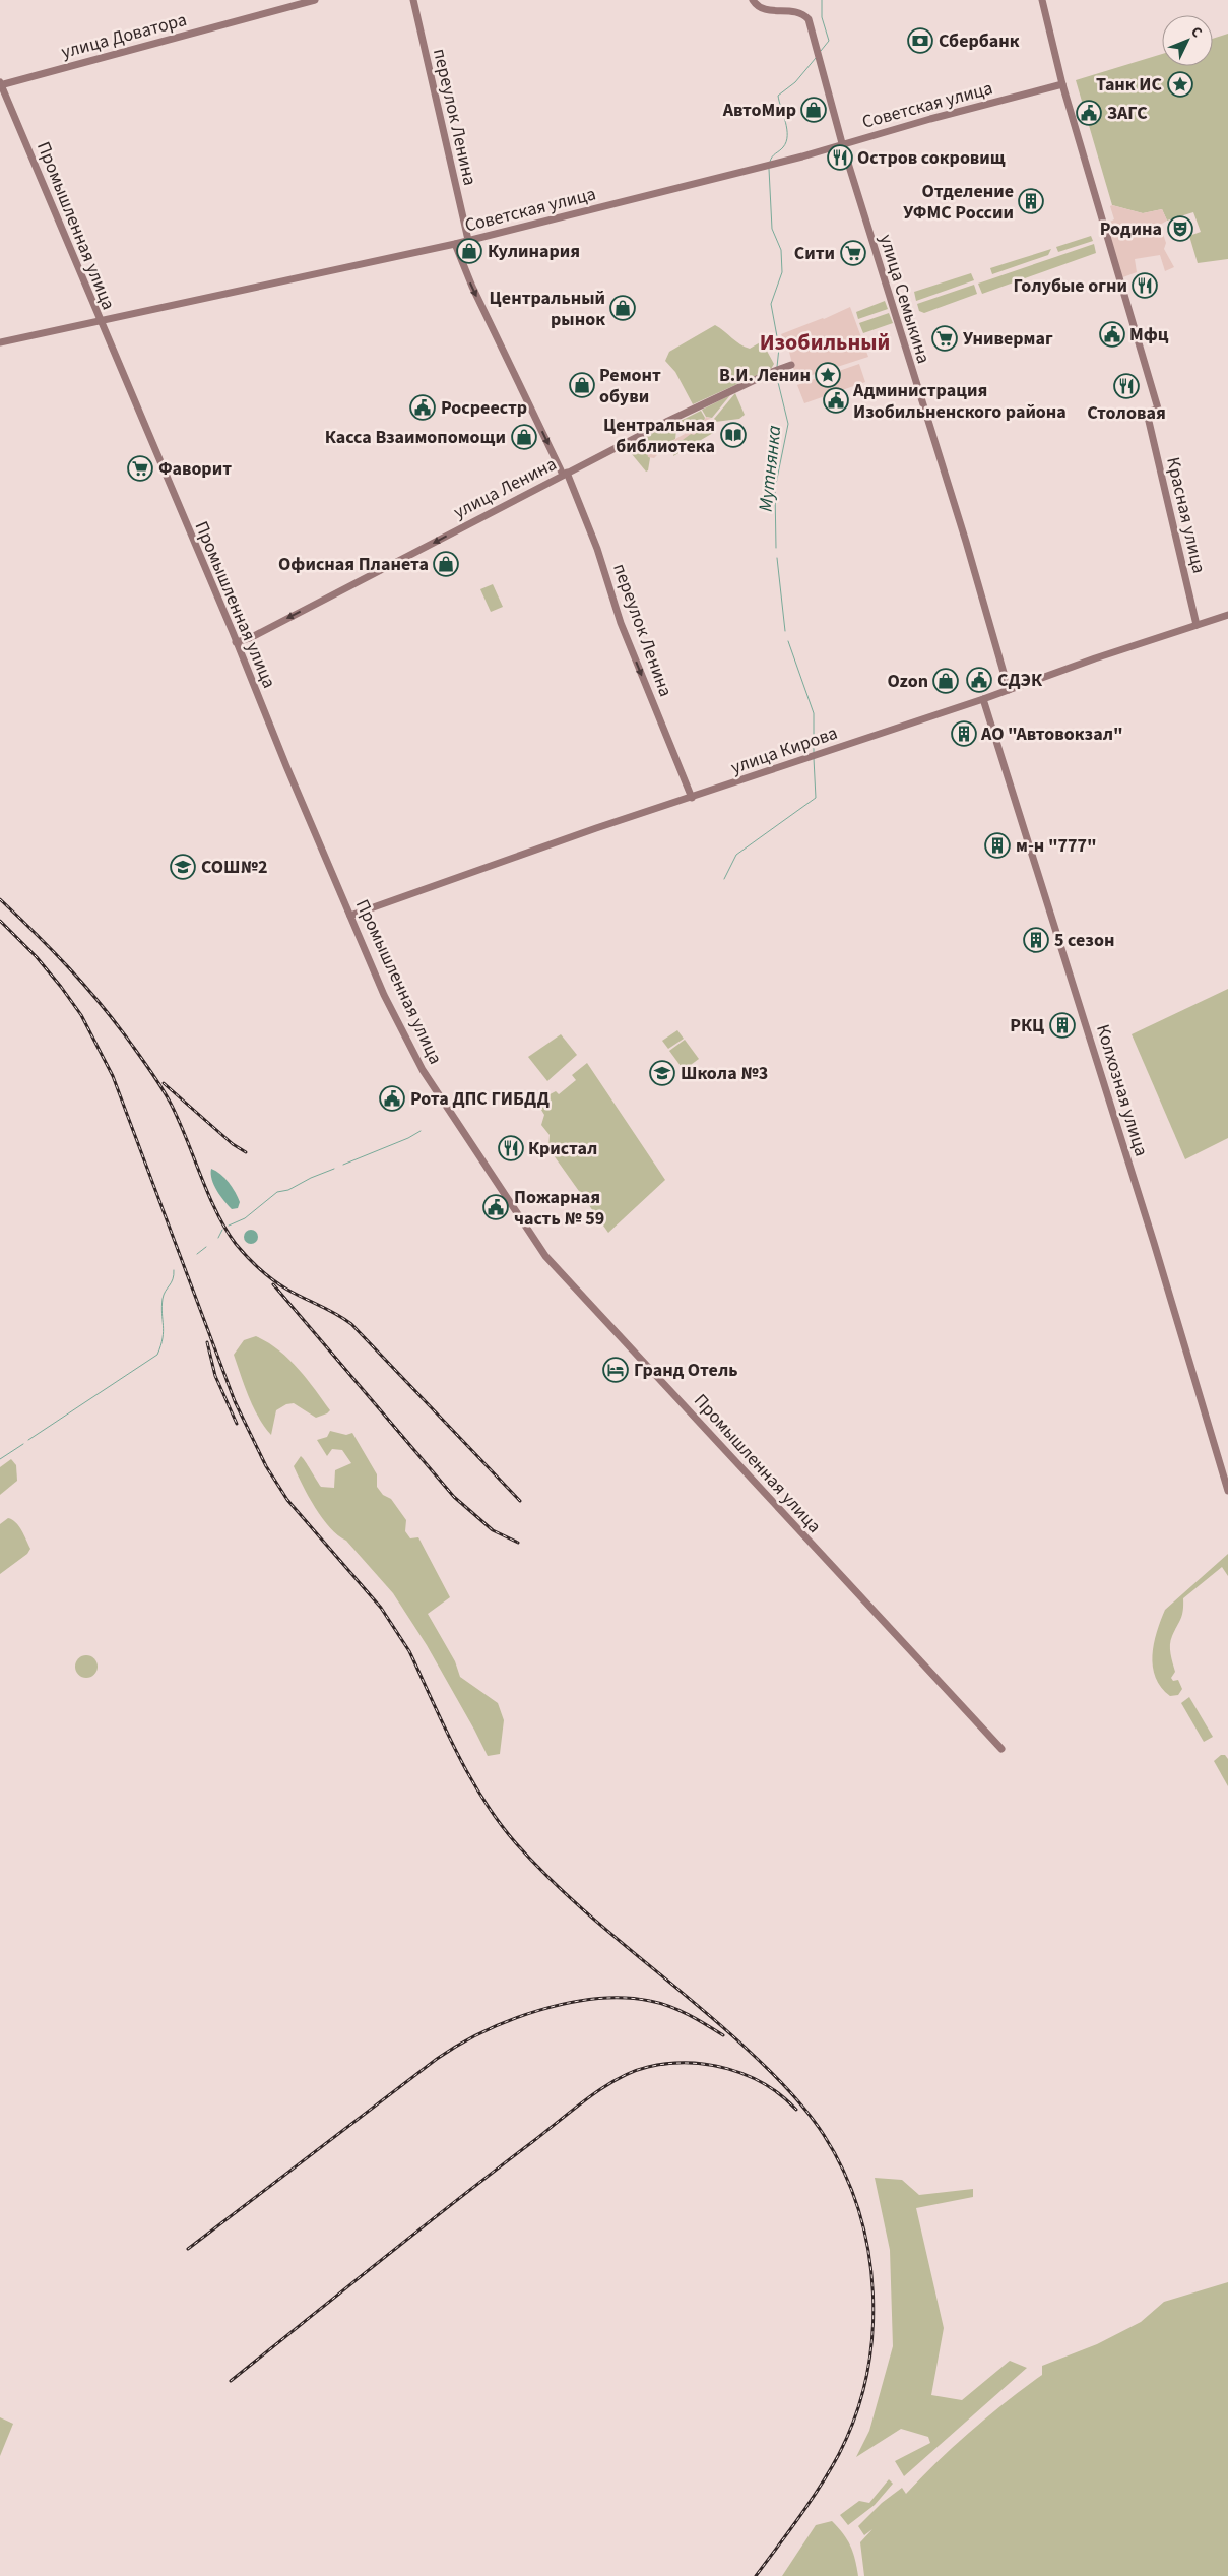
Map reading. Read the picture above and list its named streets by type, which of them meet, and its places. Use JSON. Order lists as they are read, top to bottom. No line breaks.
{"streets":{"street":["улица Доватора","Советская улица","переулок Ленина","Промышленная улица","улица Семыкина","улица Ленина","Красная улица","улица Кирова","Колхозная улица"]},"crossings":[["улица Доватора","Промышленная улица"],["Советская улица","переулок Ленина"],["Советская улица","Промышленная улица"],["Советская улица","улица Семыкина"],["Советская улица","Красная улица"],["переулок Ленина","улица Ленина"],["переулок Ленина","улица Кирова"],["Промышленная улица","улица Ленина"],["Промышленная улица","улица Кирова"],["улица Семыкина","улица Кирова"],["Красная улица","улица Кирова"],["улица Кирова","Колхозная улица"]],"one_way":["переулок Ленина","улица Ленина"],"districts":["Изобильный"],"water":["Мутнянка"],"places":{"bank":["Сбербанк"],"place":["Танк ИС","В.И. Ленин"],"shop":["АвтоМир","Кулинария","Центральный рынок","Ремонт обуви","Касса Взаимопомощи","Офисная Планета","Ozon"],"public building":["ЗАГС","Мфц","Администрация Изобильненского района","Росреестр","СДЭК","Рота ДПС ГИБДД","Пожарная часть № 59"],"restaurant":["Остров сокровищ","Голубые огни","Столовая","Кристал"],"building":["Отделение УФМС России","АО \"Автовокзал\"","м-н \"777\"","5 сезон","РКЦ"],"theatre":["Родина"],"supermarket":["Сити","Универмаг","Фаворит"],"library":["Центральная библиотека"],"school or university":["СОШ№2","Школа №3"],"hotel":["Гранд Отель"]},"north":"top right"}
